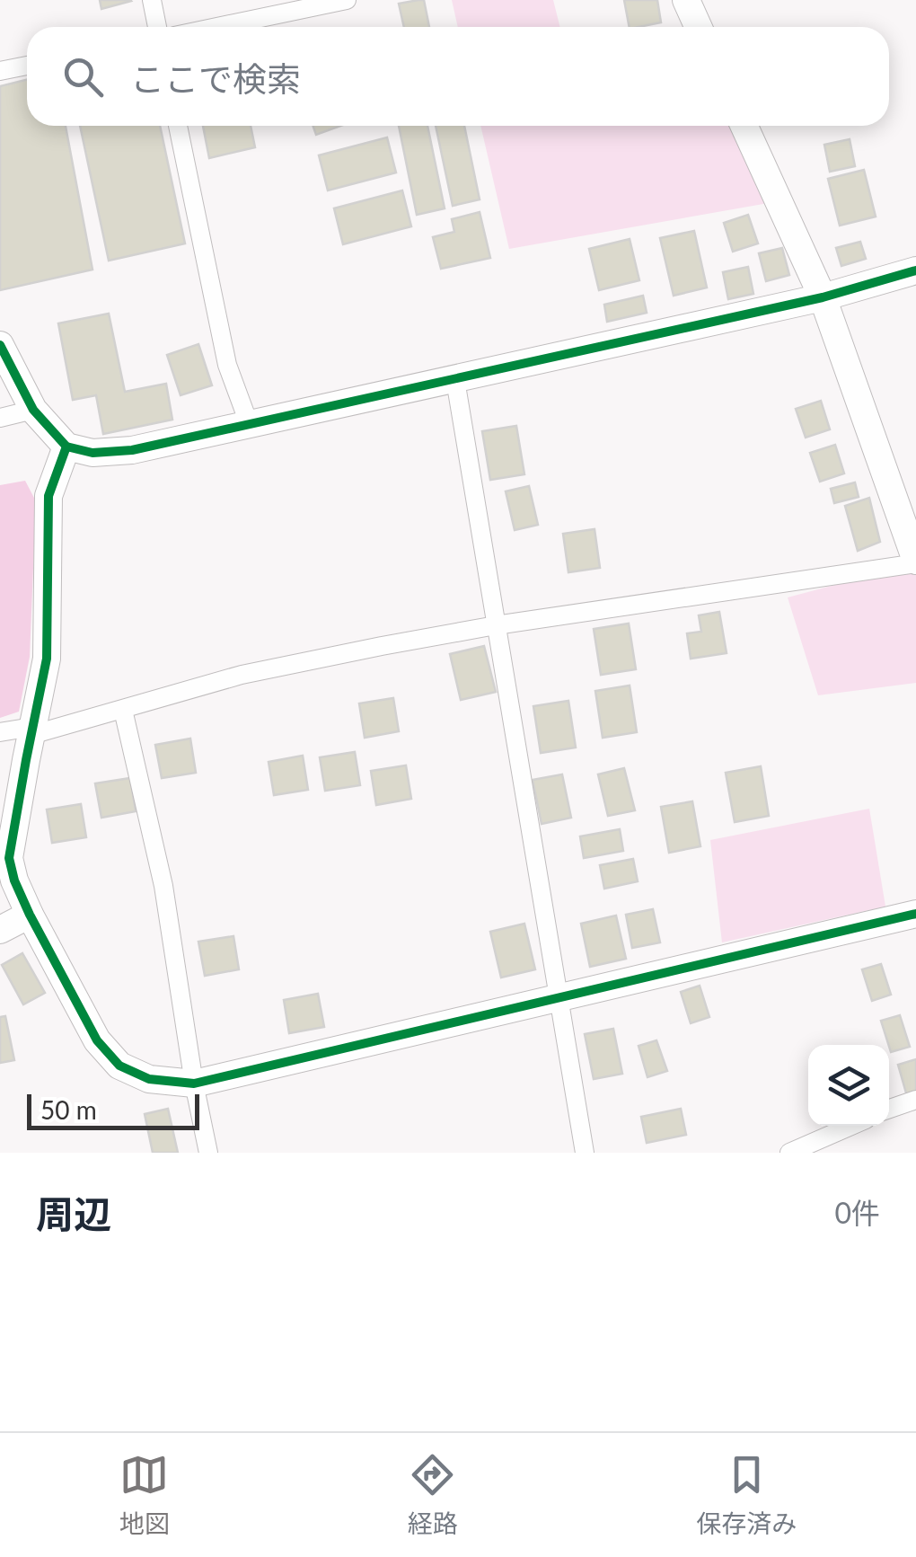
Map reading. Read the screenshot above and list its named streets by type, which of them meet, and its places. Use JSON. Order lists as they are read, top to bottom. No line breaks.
{"scale_bar":"50 m","page":{"search":"ここで検索","scale":"50 m","heading":["周辺","0件"],"nav":["地図","経路","保存済み"]}}
